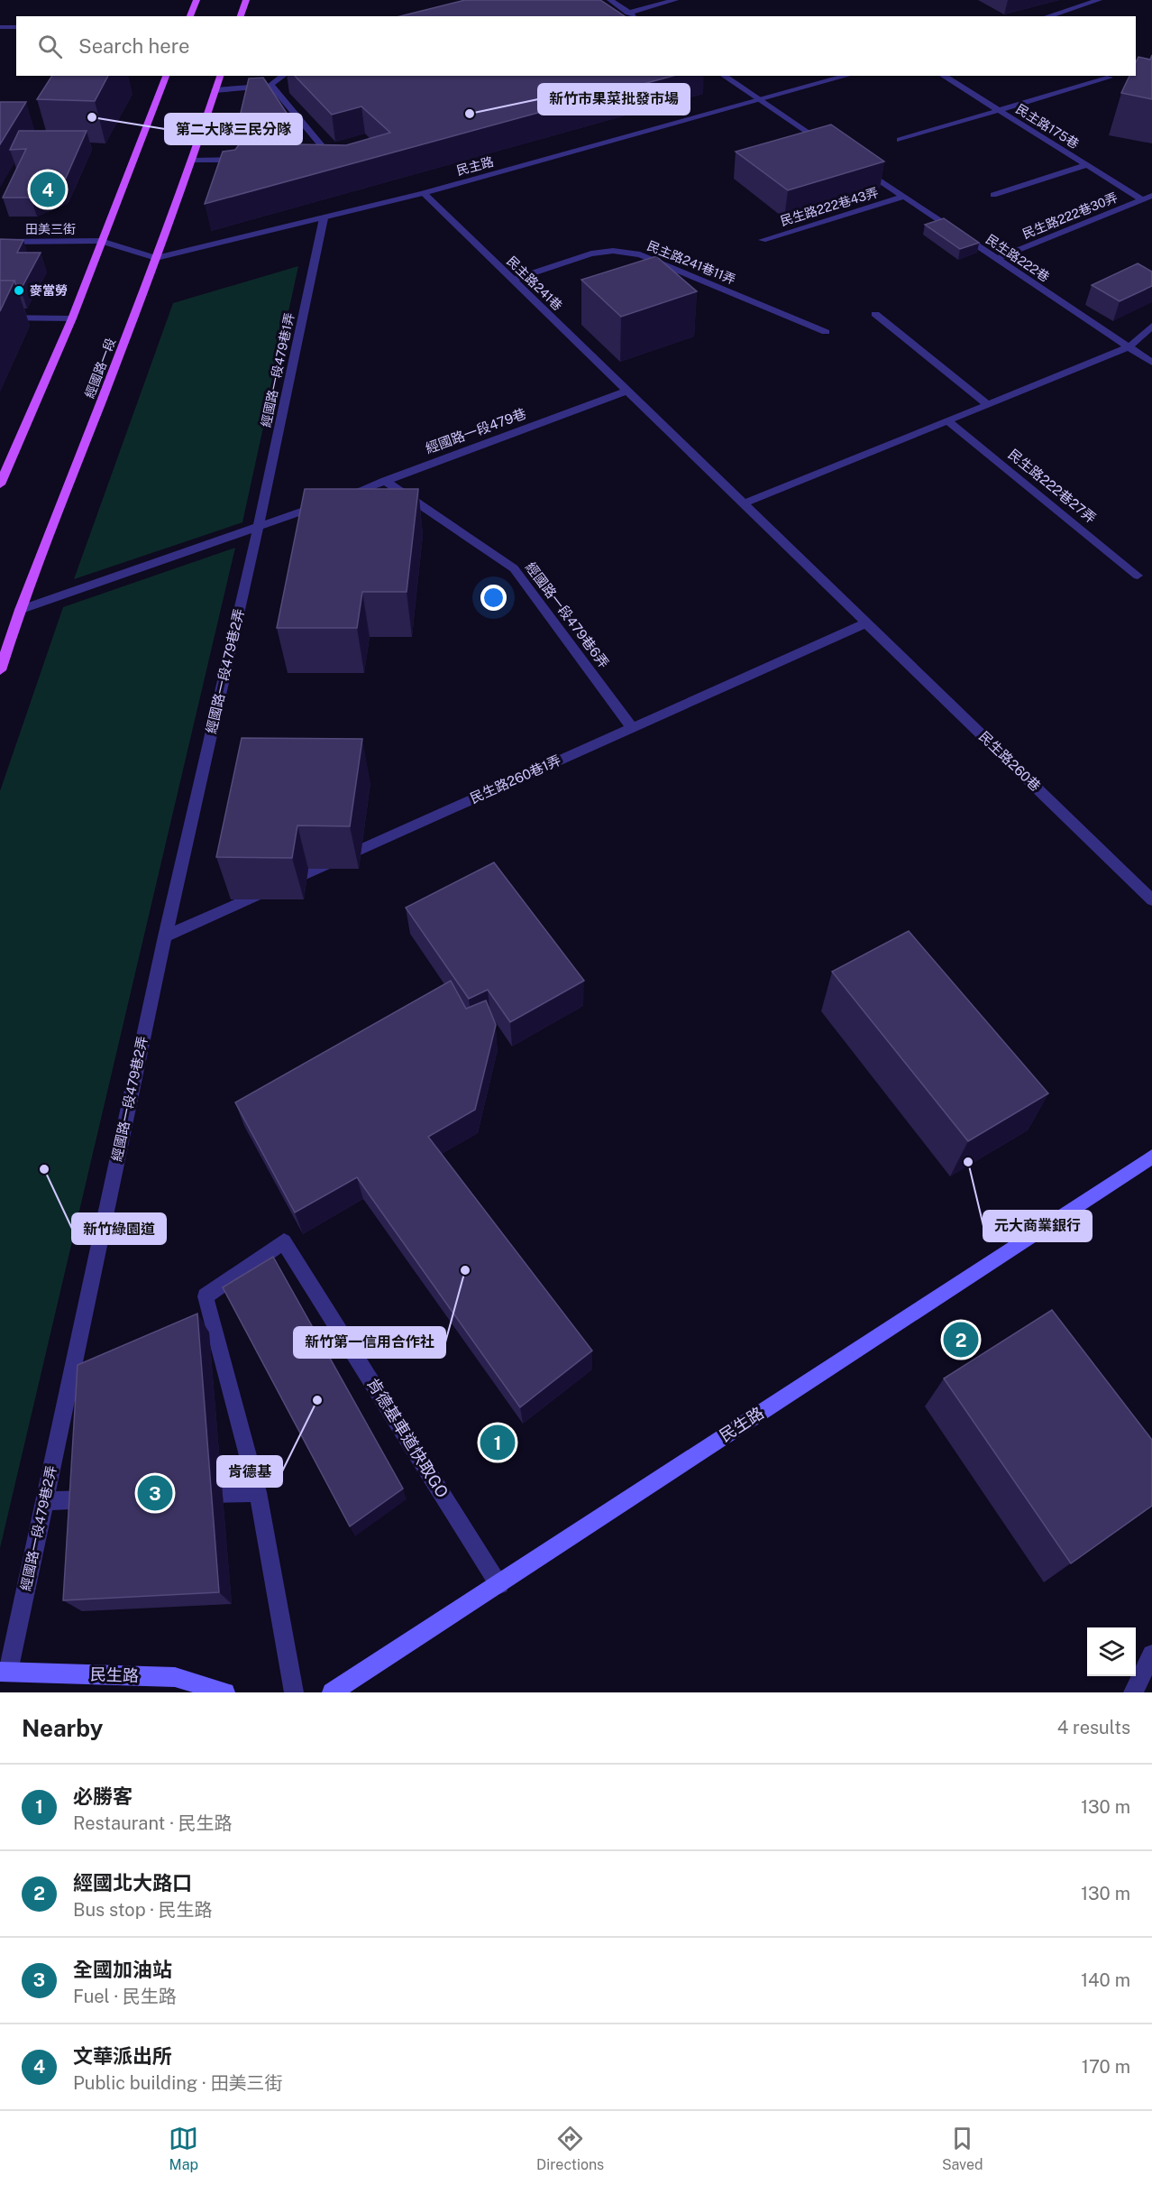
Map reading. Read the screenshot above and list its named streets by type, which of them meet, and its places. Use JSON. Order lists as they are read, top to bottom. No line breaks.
{"streets":{"main road":["經國路一段"],"street":["民主路175巷","民主路","民生路222巷43弄","民生路222巷30弄","田美三街","民生路222巷","民主路241巷11弄","民主路241巷","經國路一段479巷1弄","經國路一段479巷","民生路222巷27弄","經國路一段479巷6弄","經國路一段479巷2弄","民生路260巷","民生路260巷1弄","民生路","肯德基車道快取GO"]},"crossings":[["民主路175巷","民生路222巷30弄"],["民主路","民主路241巷"],["民主路","經國路一段"],["民主路","經國路一段479巷1弄"],["民生路222巷43弄","民生路222巷"],["民生路222巷30弄","民生路222巷"],["民主路241巷11弄","民主路241巷"],["民主路241巷","經國路一段479巷"],["經國路一段","經國路一段479巷"],["經國路一段479巷1弄","經國路一段479巷"],["經國路一段479巷1弄","經國路一段479巷2弄"],["經國路一段479巷","經國路一段479巷6弄"],["經國路一段479巷","經國路一段479巷2弄"],["經國路一段479巷6弄","民生路260巷1弄"],["經國路一段479巷2弄","民生路260巷1弄"],["經國路一段479巷2弄","民生路"],["民生路260巷","民生路260巷1弄"],["民生路","肯德基車道快取GO"]],"places":["新竹市果菜批發市場","第二大隊三民分隊","麥當勞","元大商業銀行","新竹綠園道","新竹第一信用合作社","肯德基"],"page":{"search":"Search here","pins":["4","2","1","3"],"heading":["Nearby","4 results"],"list":[{"mark":"1","name":"必勝客","note":"Restaurant · 民生路","value":"130 m"},{"mark":"2","name":"經國北大路口","note":"Bus stop · 民生路","value":"130 m"},{"mark":"3","name":"全國加油站","note":"Fuel · 民生路","value":"140 m"},{"mark":"4","name":"文華派出所","note":"Public building · 田美三街","value":"170 m"}],"nav":["Map","Directions","Saved"]}}
